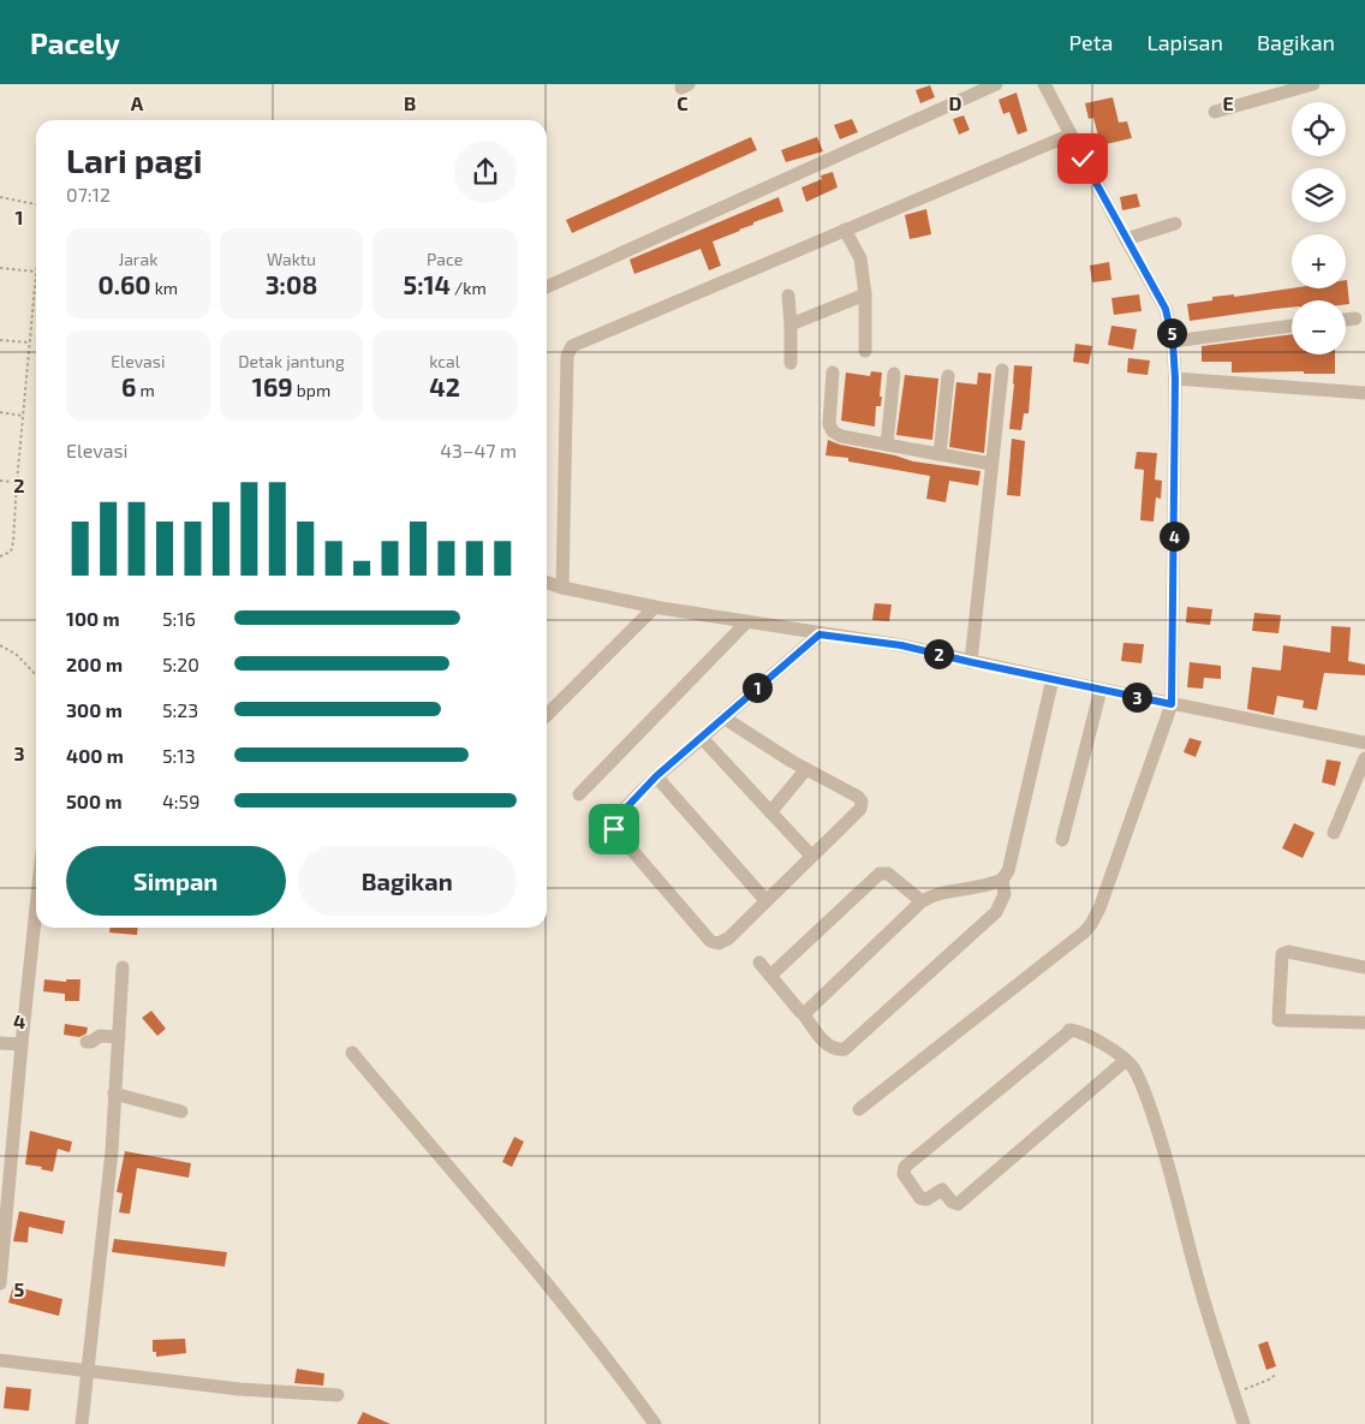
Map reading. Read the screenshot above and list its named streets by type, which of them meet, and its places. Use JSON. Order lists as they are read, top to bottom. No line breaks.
{"page":{"header":"Pacely","nav":["Peta","Lapisan","Bagikan"],"map_buttons":["+","−"],"heading":["Lari pagi","07:12"],"stats":[["Jarak","0.60 km"],["Waktu","3:08"],["Pace","5:14 /km"],["Elevasi","6 m"],["Detak jantung","169 bpm"],["kcal","42"]],"pins":["5","4","2","1","3"],"chart":["Elevasi","43–47 m"],"list":[{"name":"100 m","note":"5:16"},{"name":"200 m","note":"5:20"},{"name":"300 m","note":"5:23"},{"name":"400 m","note":"5:13"},{"name":"500 m","note":"4:59"}],"buttons":["Simpan","Bagikan"]},"grid":{"columns":["A","B","C","D","E"],"rows":["1","2","3","4","5"]}}
